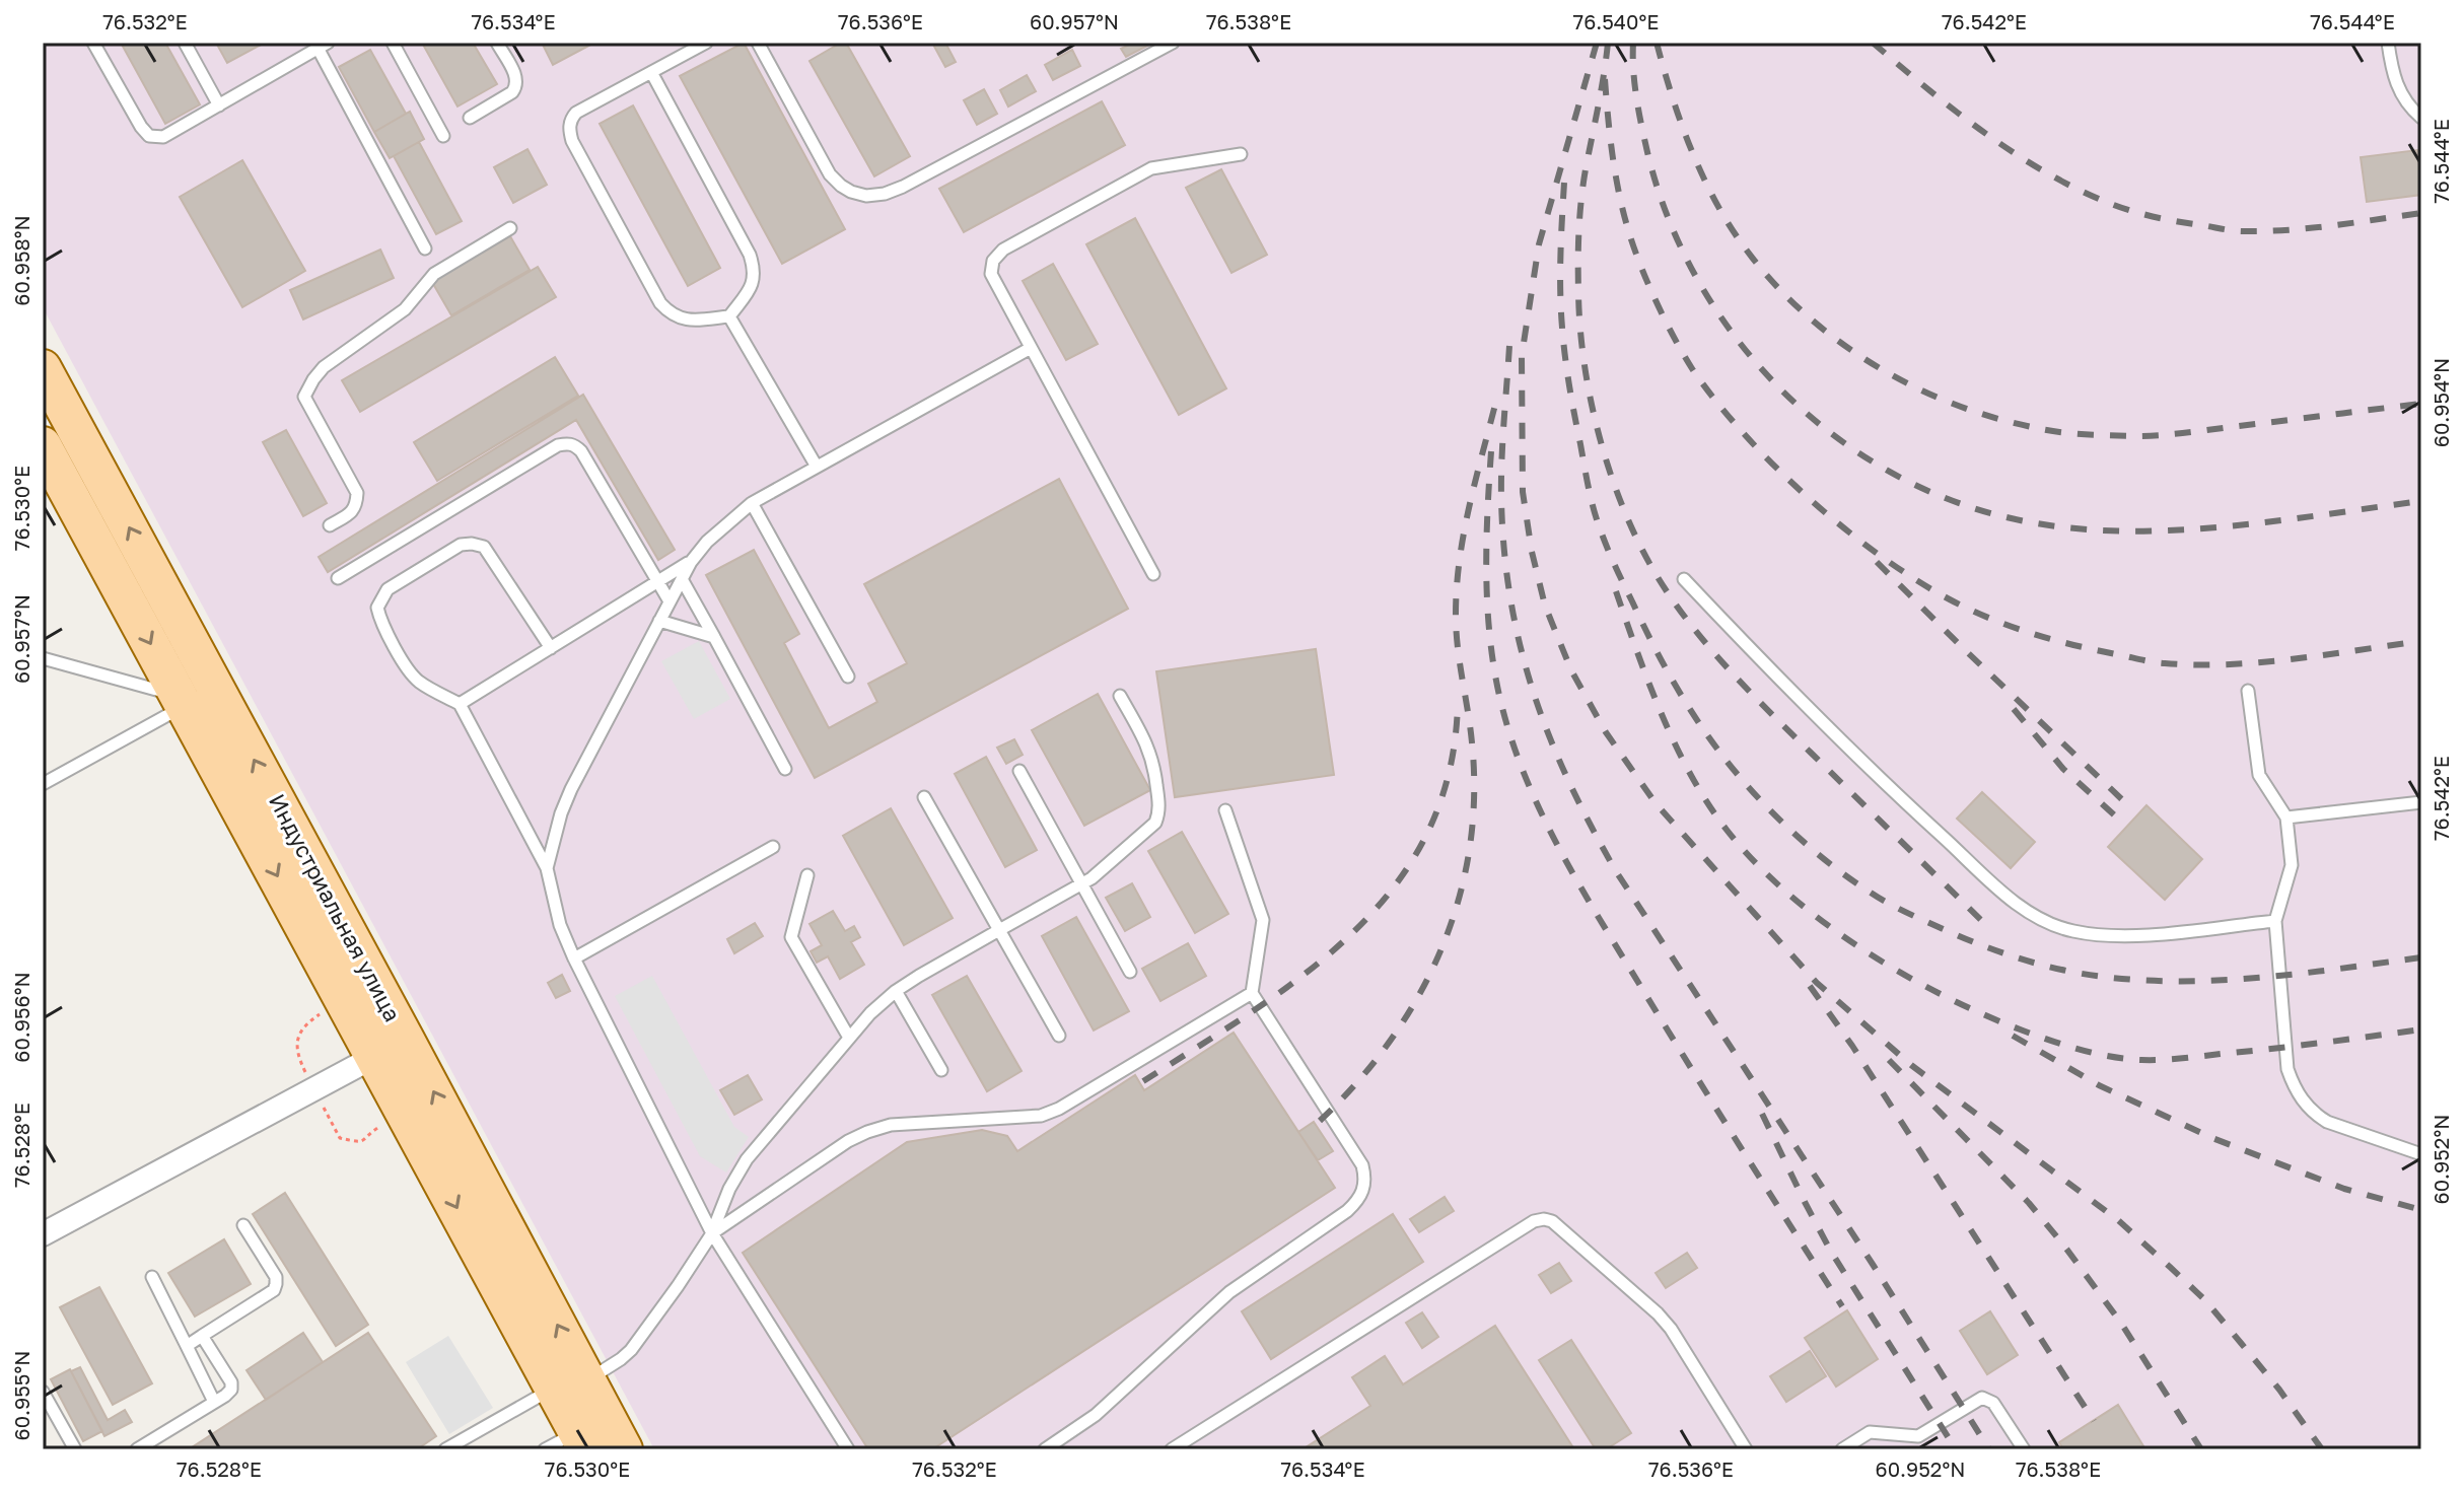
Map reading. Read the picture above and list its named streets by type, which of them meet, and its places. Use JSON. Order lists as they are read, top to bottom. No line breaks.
{"streets":{"main road":["Индустриальная улица"]},"coordinates":["76.532°E","76.534°E","76.536°E","60.957°N","76.538°E","76.540°E","76.542°E","76.544°E","60.958°N","60.954°N","76.530°E","60.956°N","76.528°E","60.952°N","60.955°N"]}
